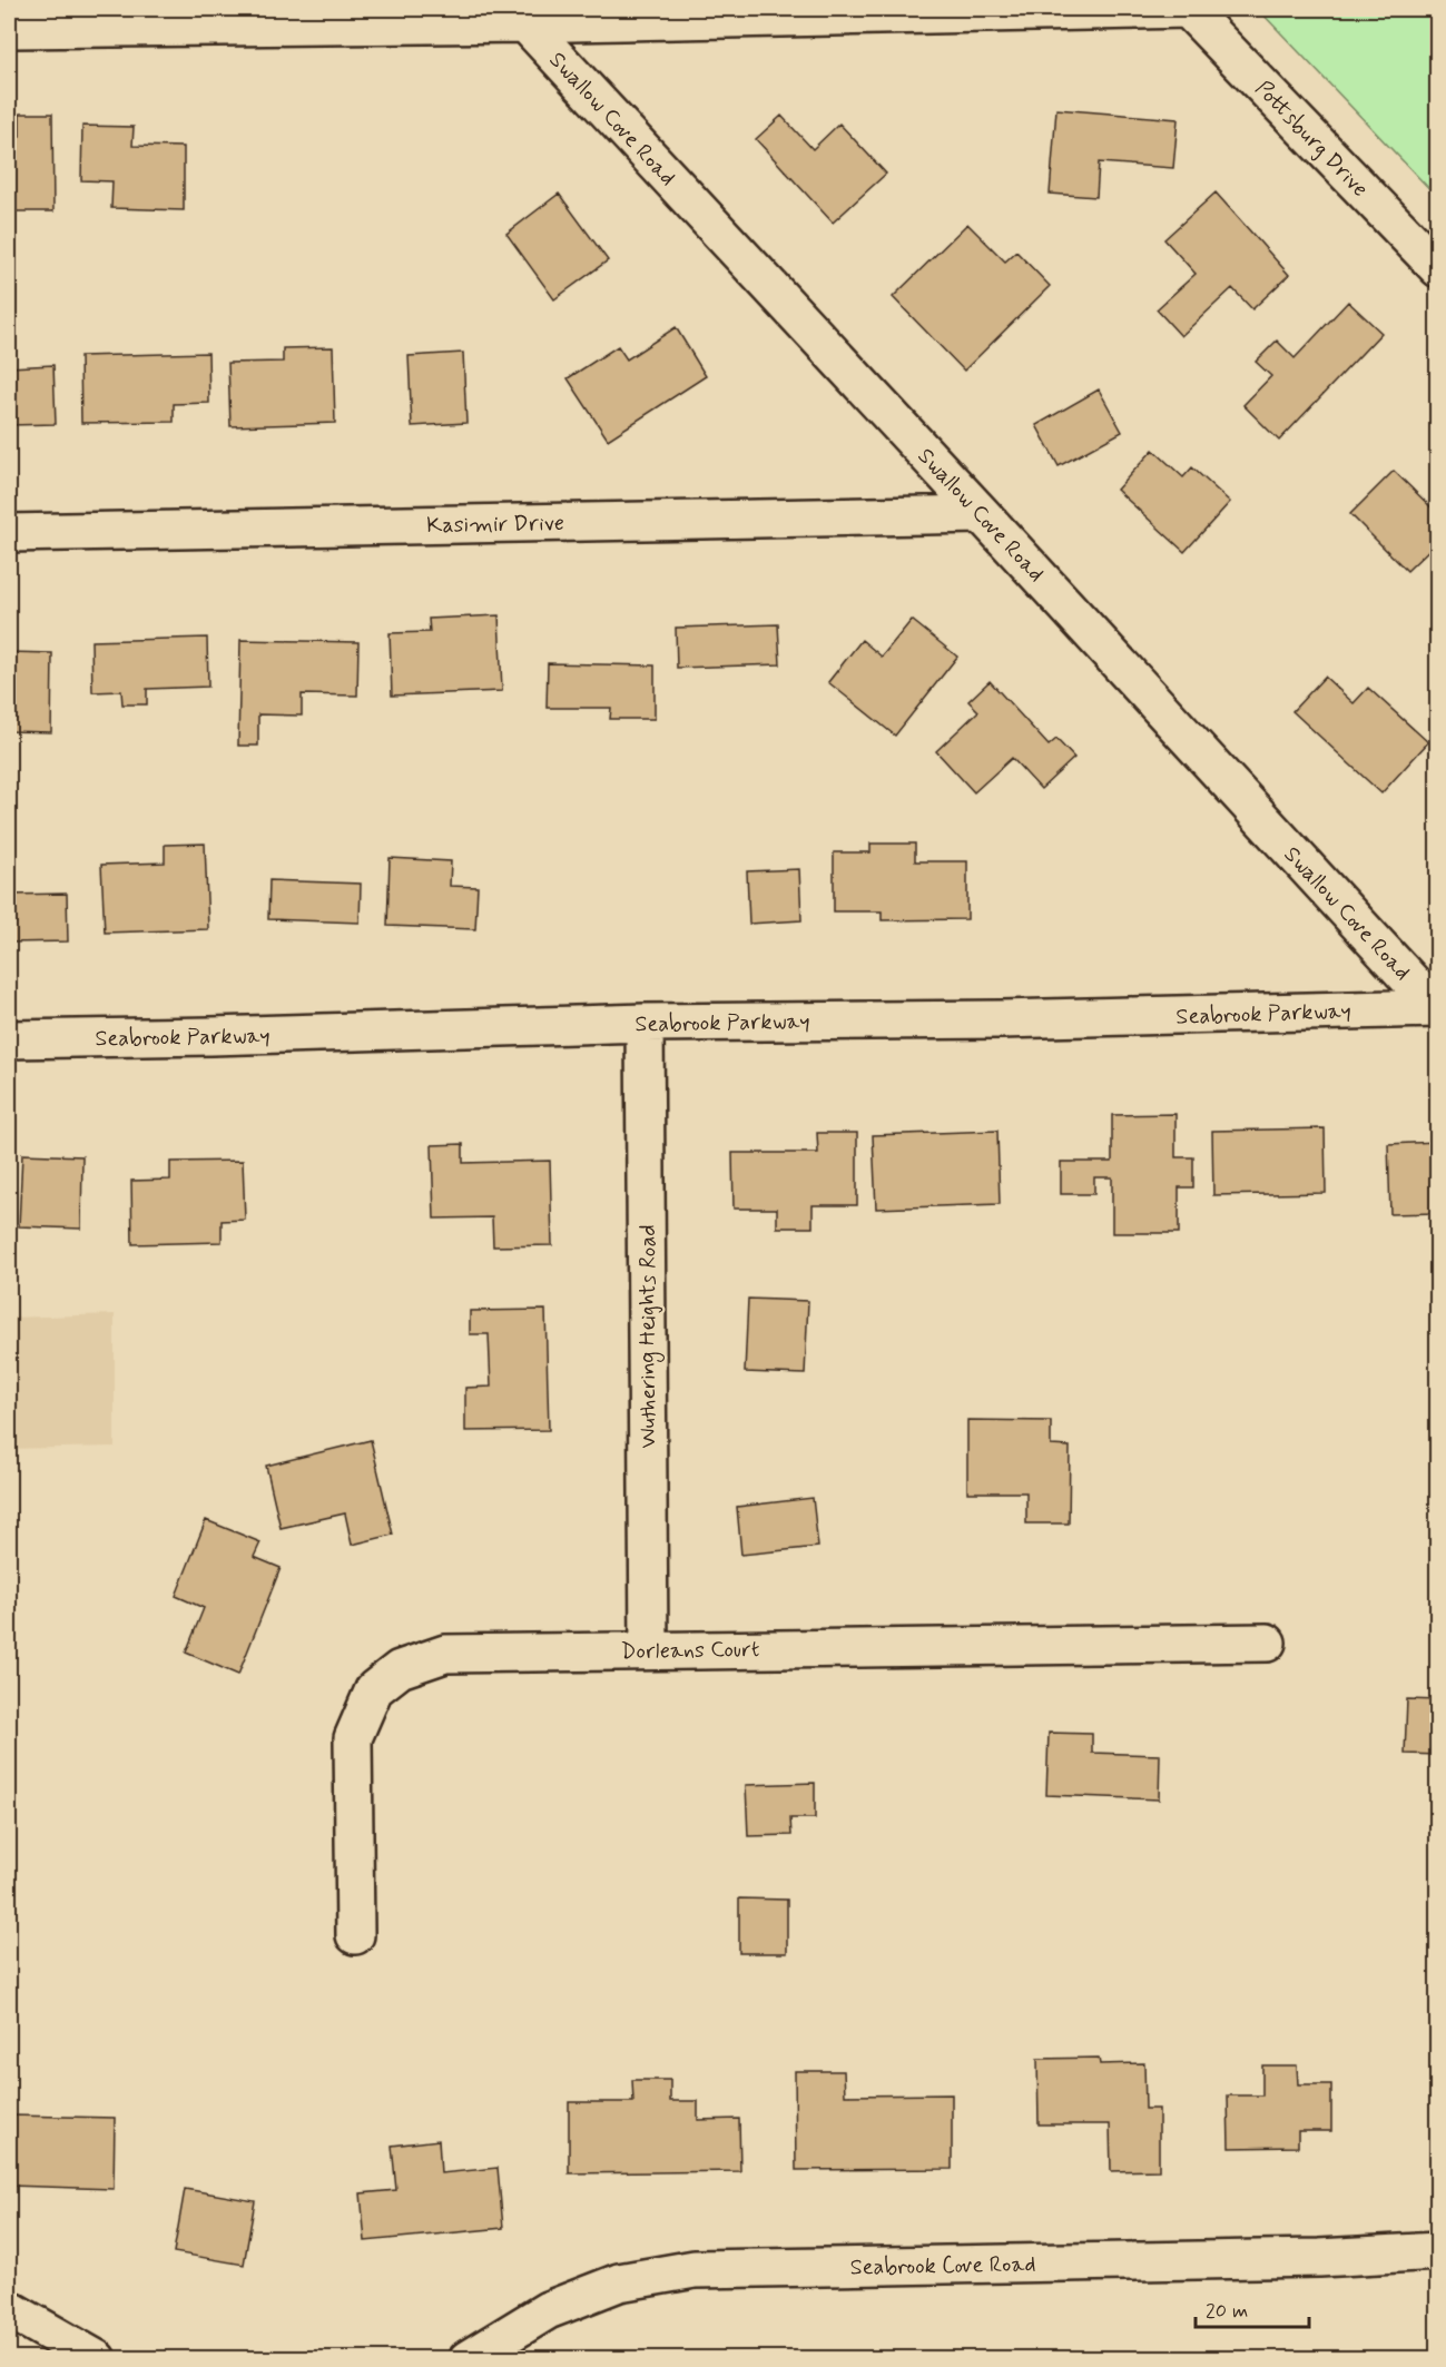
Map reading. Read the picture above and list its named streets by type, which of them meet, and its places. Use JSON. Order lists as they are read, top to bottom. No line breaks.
{"streets":{"street":["Swallow Cove Road","Pottsburg Drive","Kasimir Drive","Seabrook Parkway","Wuthering Heights Road","Dorleans Court","Seabrook Cove Road"]},"crossings":[["Swallow Cove Road","Kasimir Drive"],["Swallow Cove Road","Seabrook Parkway"],["Seabrook Parkway","Wuthering Heights Road"],["Wuthering Heights Road","Dorleans Court"]],"scale_bar":"20 m"}
